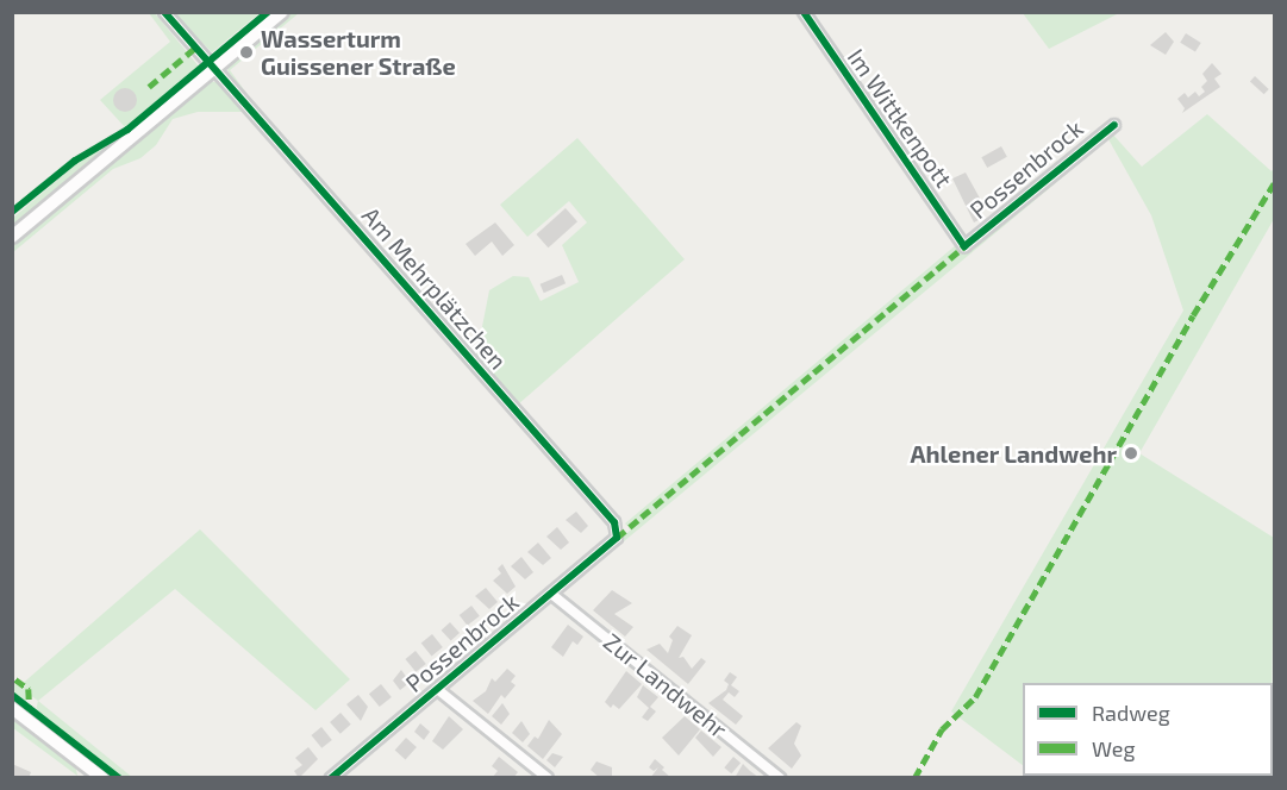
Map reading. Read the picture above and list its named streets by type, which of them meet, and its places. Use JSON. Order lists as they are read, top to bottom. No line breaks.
{"streets":{"street":["Im Wittkenpott","Possenbrock","Am Mehrplätzchen","Zur Landwehr"]},"crossings":[["Im Wittkenpott","Possenbrock"],["Possenbrock","Am Mehrplätzchen"],["Possenbrock","Zur Landwehr"]],"places":["Wasserturm Guissener Straße","Ahlener Landwehr"],"legend":["Radweg","Weg"]}
